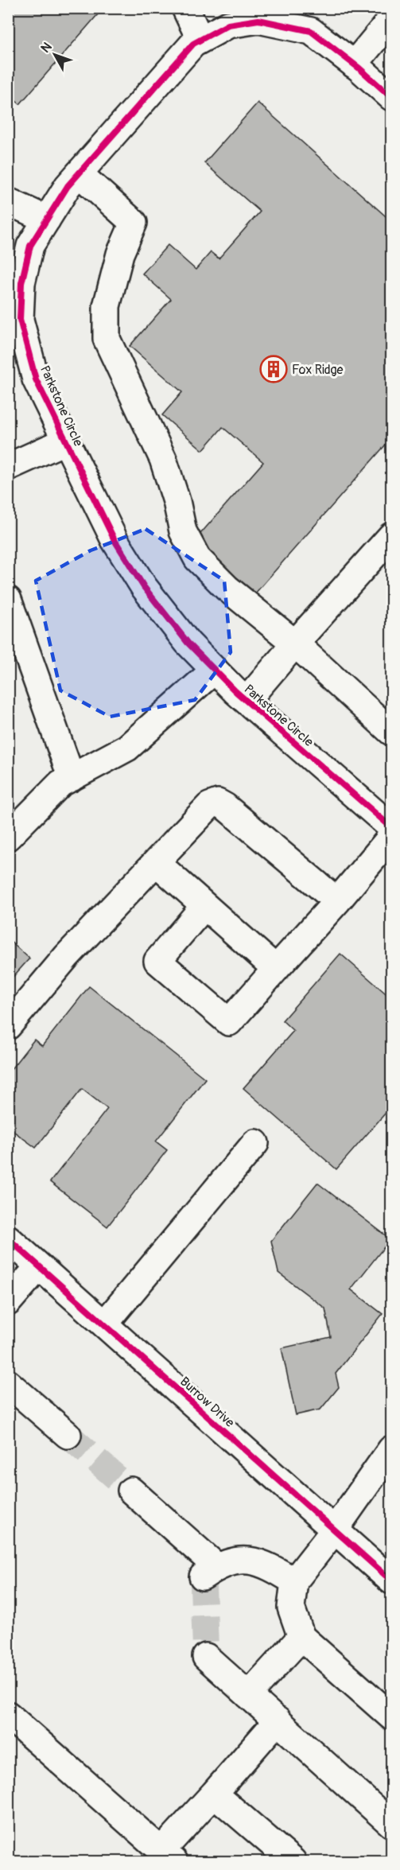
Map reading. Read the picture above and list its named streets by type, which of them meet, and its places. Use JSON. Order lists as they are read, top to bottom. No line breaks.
{"streets":{"street":["Parkstone Circle","Burrow Drive"]},"places":{"building":["Fox Ridge"]},"north":"top left"}
